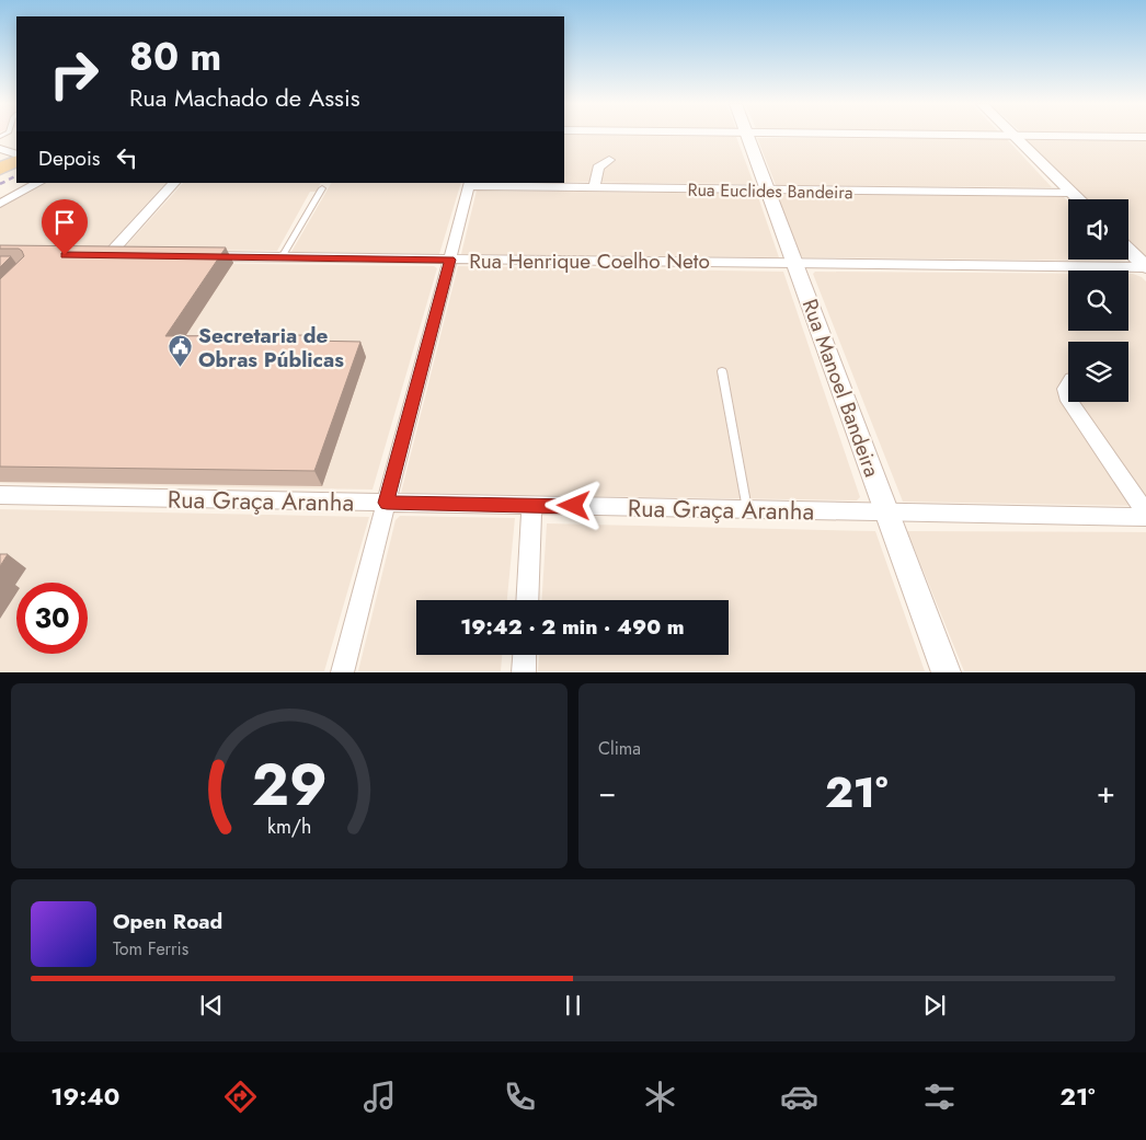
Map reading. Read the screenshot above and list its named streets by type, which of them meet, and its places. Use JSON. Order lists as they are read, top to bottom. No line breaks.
{"streets":{"street":["Rua Euclides Bandeira","Rua Henrique Coelho Neto","Rua Manoel Bandeira","Rua Graça Aranha"]},"crossings":[["Rua Euclides Bandeira","Rua Manoel Bandeira"],["Rua Henrique Coelho Neto","Rua Manoel Bandeira"],["Rua Manoel Bandeira","Rua Graça Aranha"]],"places":{"public building":["Secretaria de Obras Públicas"]},"page":{"turn":["80 m","Rua Machado de Assis"],"then":"Depois","limit":"30","trip":"19:42 · 2 min · 490 m","tile":"Clima","heat":["−","21°","+"],"song":["Open Road","Tom Ferris"],"tabs":["19:40","21°"],"gauge":["29","km/h"]}}
